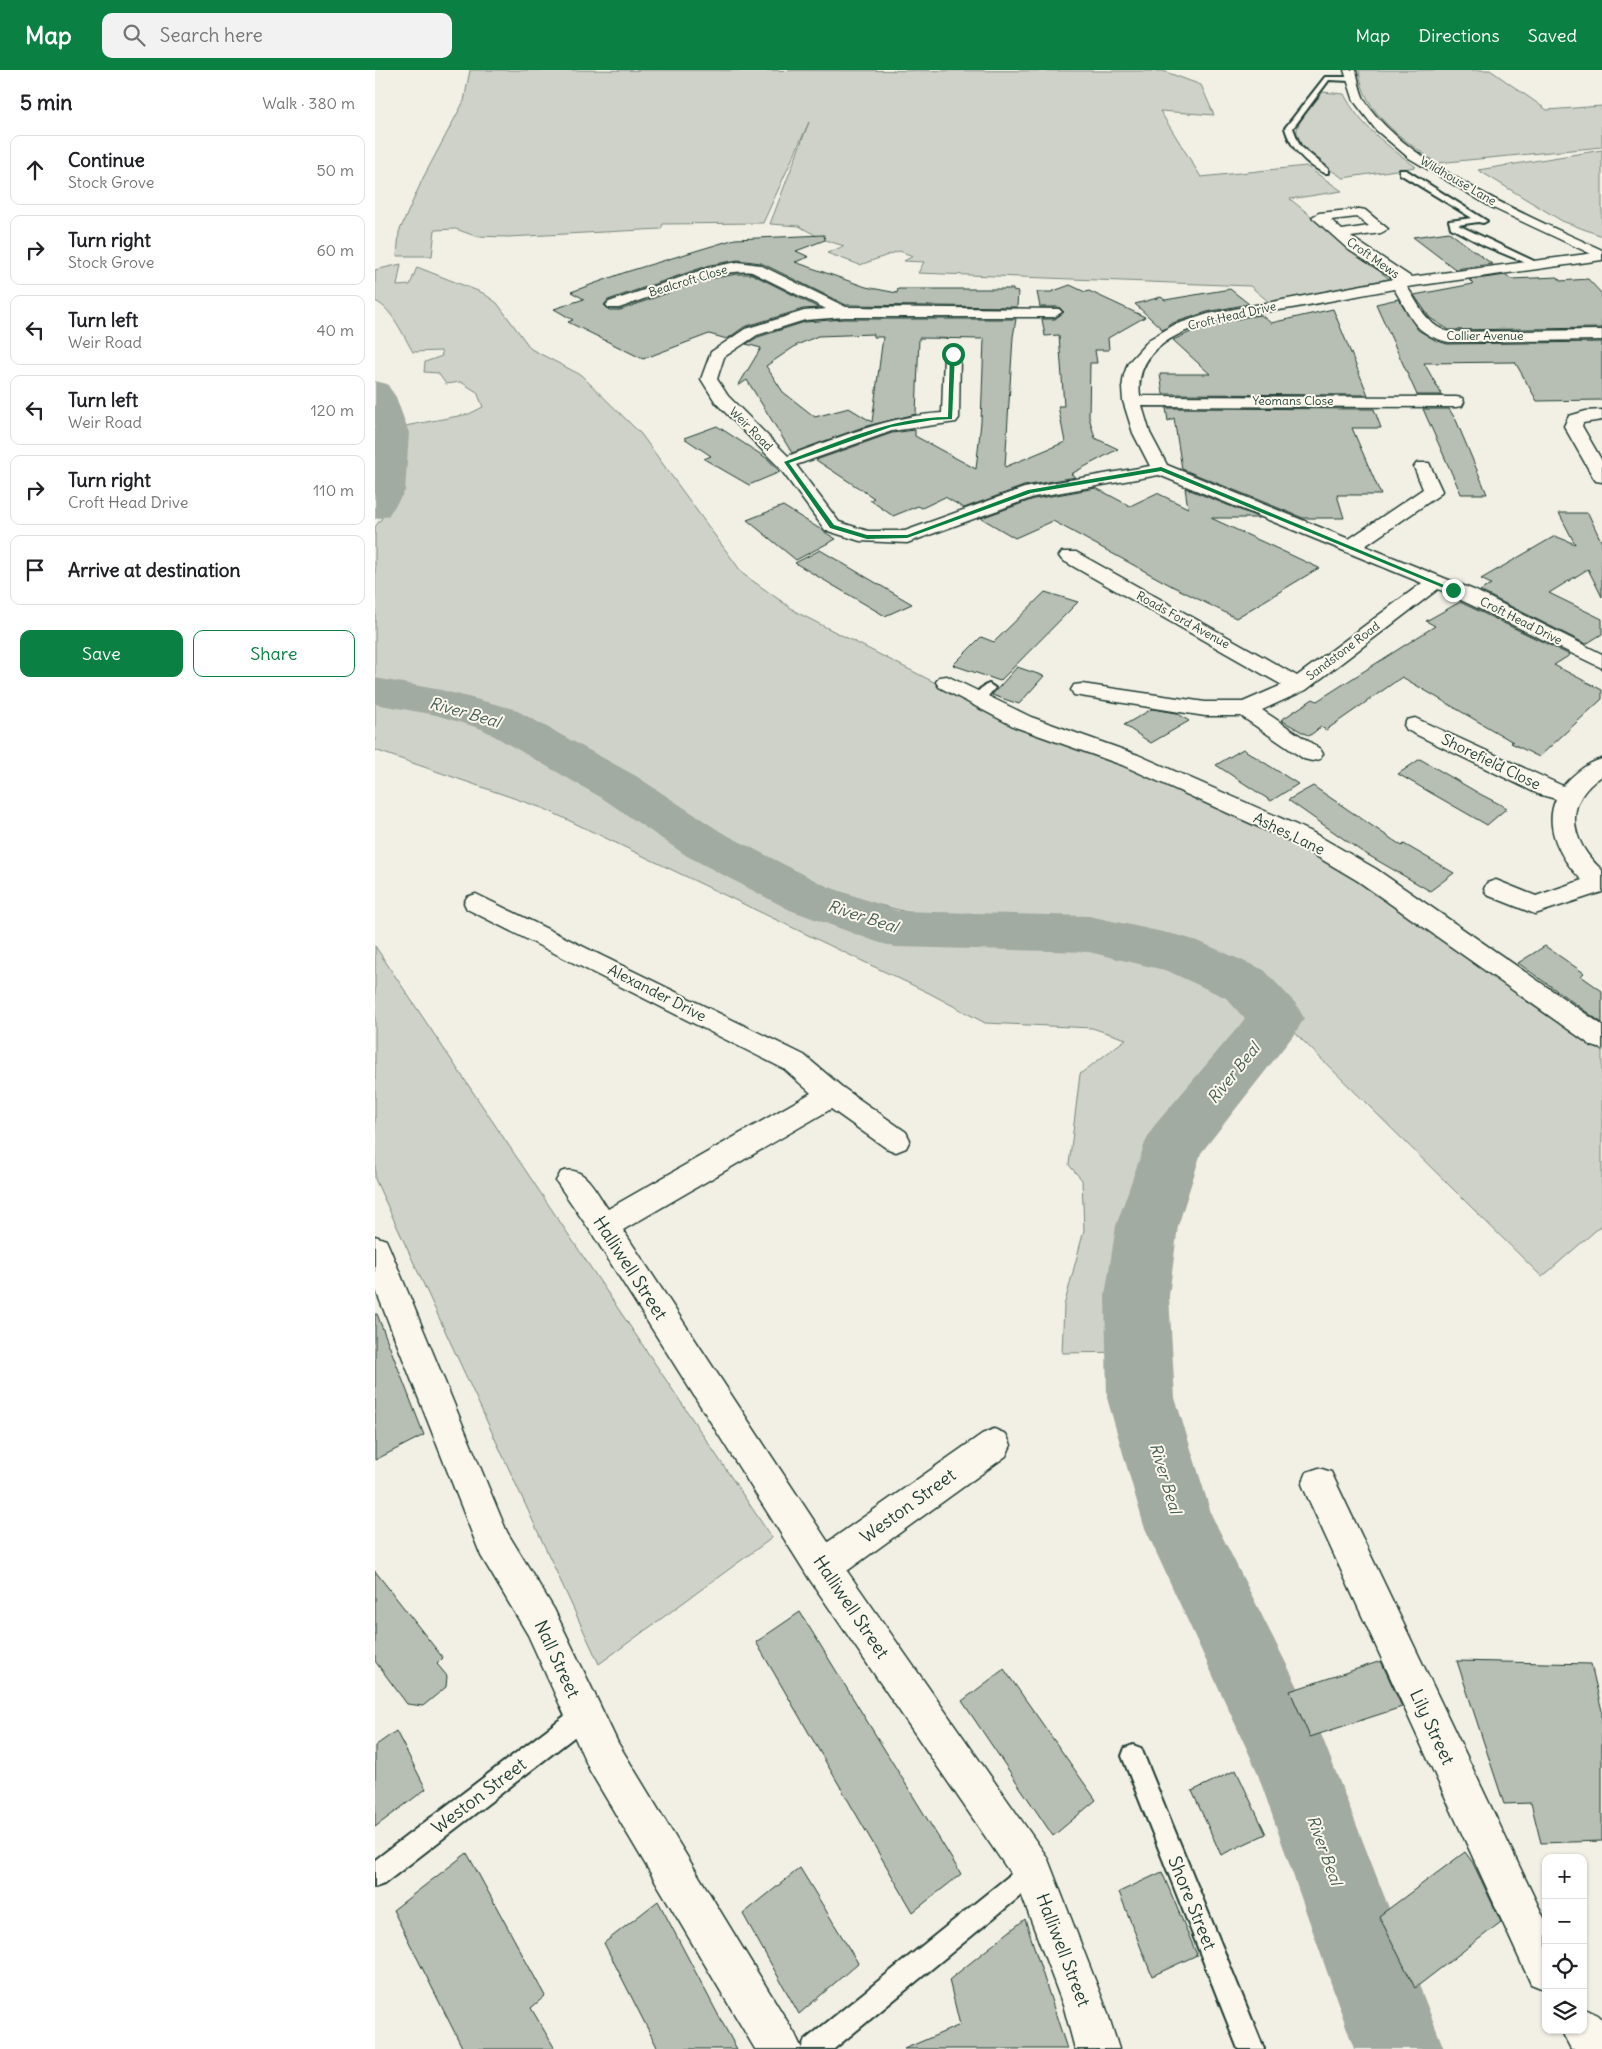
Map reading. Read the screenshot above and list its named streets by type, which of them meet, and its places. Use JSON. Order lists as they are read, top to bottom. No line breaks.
{"streets":{"street":["Wildhouse Lane","Croft Mews","Bealcroft Close","Croft Head Drive","Collier Avenue","Yeomans Close","Weir Road","Roads Ford Avenue","Sandstone Road","Shorefield Close","Ashes Lane","Alexander Drive","Halliwell Street","Weston Street","Nall Street","Lily Street"],"lane":["Shore Street"]},"crossings":[["Wildhouse Lane","Croft Head Drive"],["Croft Mews","Croft Head Drive"],["Croft Mews","Collier Avenue"],["Bealcroft Close","Weir Road"],["Croft Head Drive","Collier Avenue"],["Croft Head Drive","Yeomans Close"],["Croft Head Drive","Weir Road"],["Croft Head Drive","Sandstone Road"],["Roads Ford Avenue","Sandstone Road"],["Halliwell Street","Weston Street"],["Weston Street","Nall Street"]],"water":["River Beal"],"page":{"header":"Map","search":"Search here","nav":["Map","Directions","Saved"],"heading":["5 min","Walk · 380 m"],"list":[["Continue","Stock Grove","50 m"],["Turn right","Stock Grove","60 m"],["Turn left","Weir Road","40 m"],["Turn left","Weir Road","120 m"],["Turn right","Croft Head Drive","110 m"],"Arrive at destination"],"buttons":["Save","Share"],"map_buttons":["+","−"]}}
